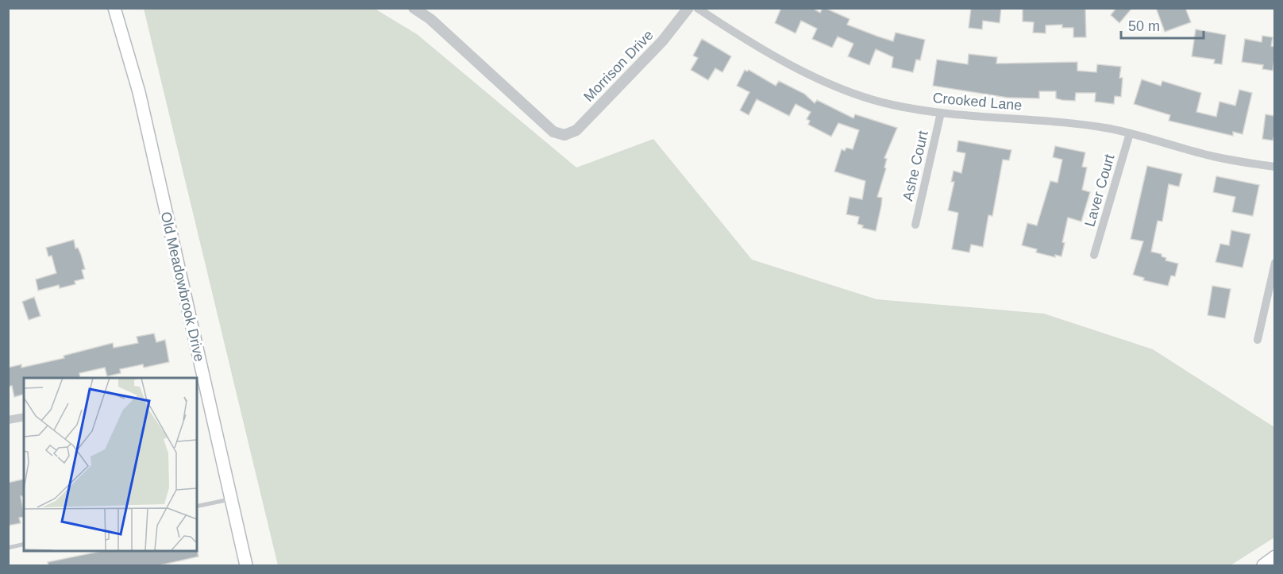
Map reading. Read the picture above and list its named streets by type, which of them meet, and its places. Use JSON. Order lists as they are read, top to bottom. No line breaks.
{"streets":{"main road":["Old Meadowbrook Drive"],"street":["Morrison Drive","Crooked Lane","Ashe Court","Laver Court"]},"crossings":[["Crooked Lane","Ashe Court"],["Crooked Lane","Laver Court"]],"scale_bar":"50 m"}
